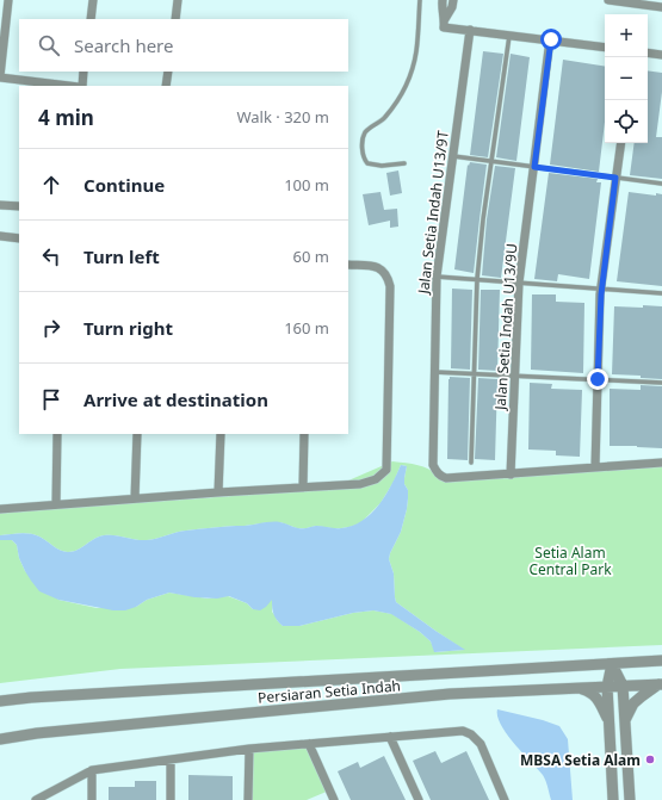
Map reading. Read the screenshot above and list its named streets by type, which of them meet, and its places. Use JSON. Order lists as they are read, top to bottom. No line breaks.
{"streets":{"street":["Jalan Setia Indah U13/9T","Jalan Setia Indah U13/9U","Persiaran Setia Indah"]},"crossings":[["Jalan Setia Indah U13/9T","Jalan Setia Indah U13/9U"]],"parks":["Setia Alam Central Park"],"places":["MBSA Setia Alam"],"page":{"map_buttons":["+","−"],"search":"Search here","heading":["4 min","Walk · 320 m"],"list":[["Continue","100 m"],["Turn left","60 m"],["Turn right","160 m"],"Arrive at destination"]}}
